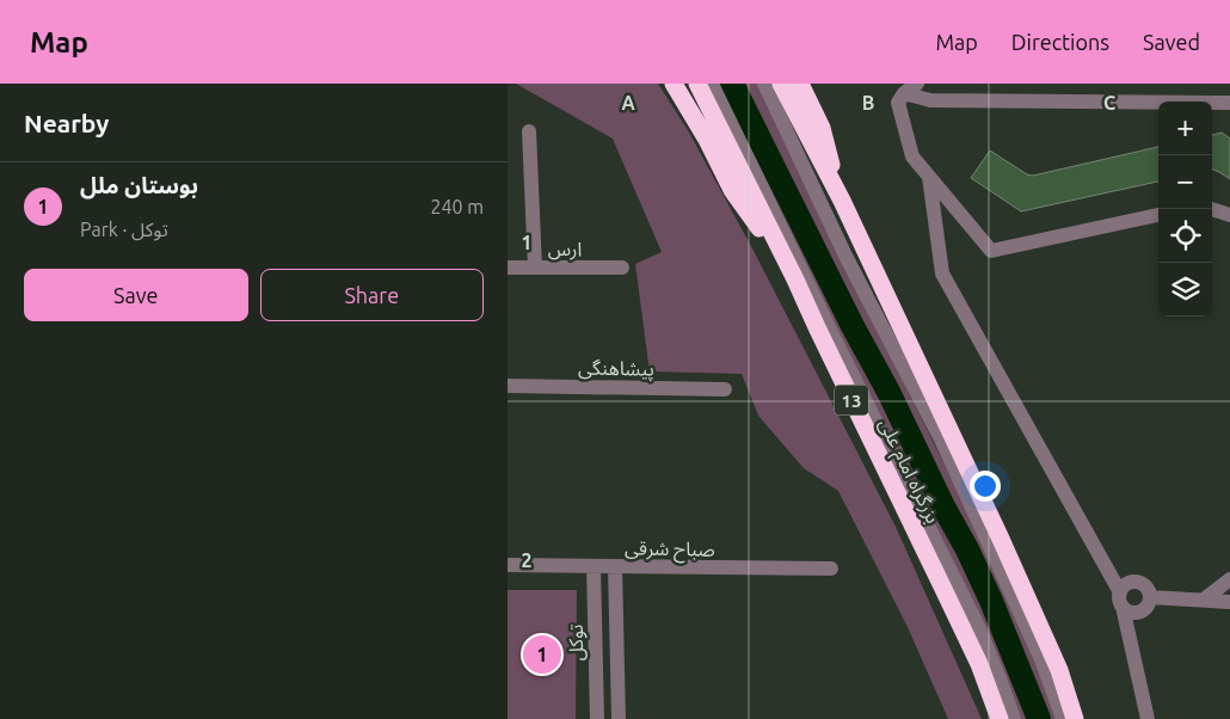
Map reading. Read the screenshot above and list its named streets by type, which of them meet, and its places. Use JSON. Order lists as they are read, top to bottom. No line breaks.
{"streets":{"highway":["13","بزرگراه امام علی"],"street":["ارس","پیشاهنگی","صباح شرقی","توکل"]},"crossings":[["صباح شرقی","توکل"]],"page":{"header":"Map","nav":["Map","Directions","Saved"],"heading":"Nearby","map_buttons":["+","−"],"list":[{"mark":"1","name":"بوستان ملل","note":"Park · توکل","value":"240 m"}],"buttons":["Save","Share"],"pins":"1"},"grid":{"columns":["A","B","C"],"rows":["1","2"]}}
